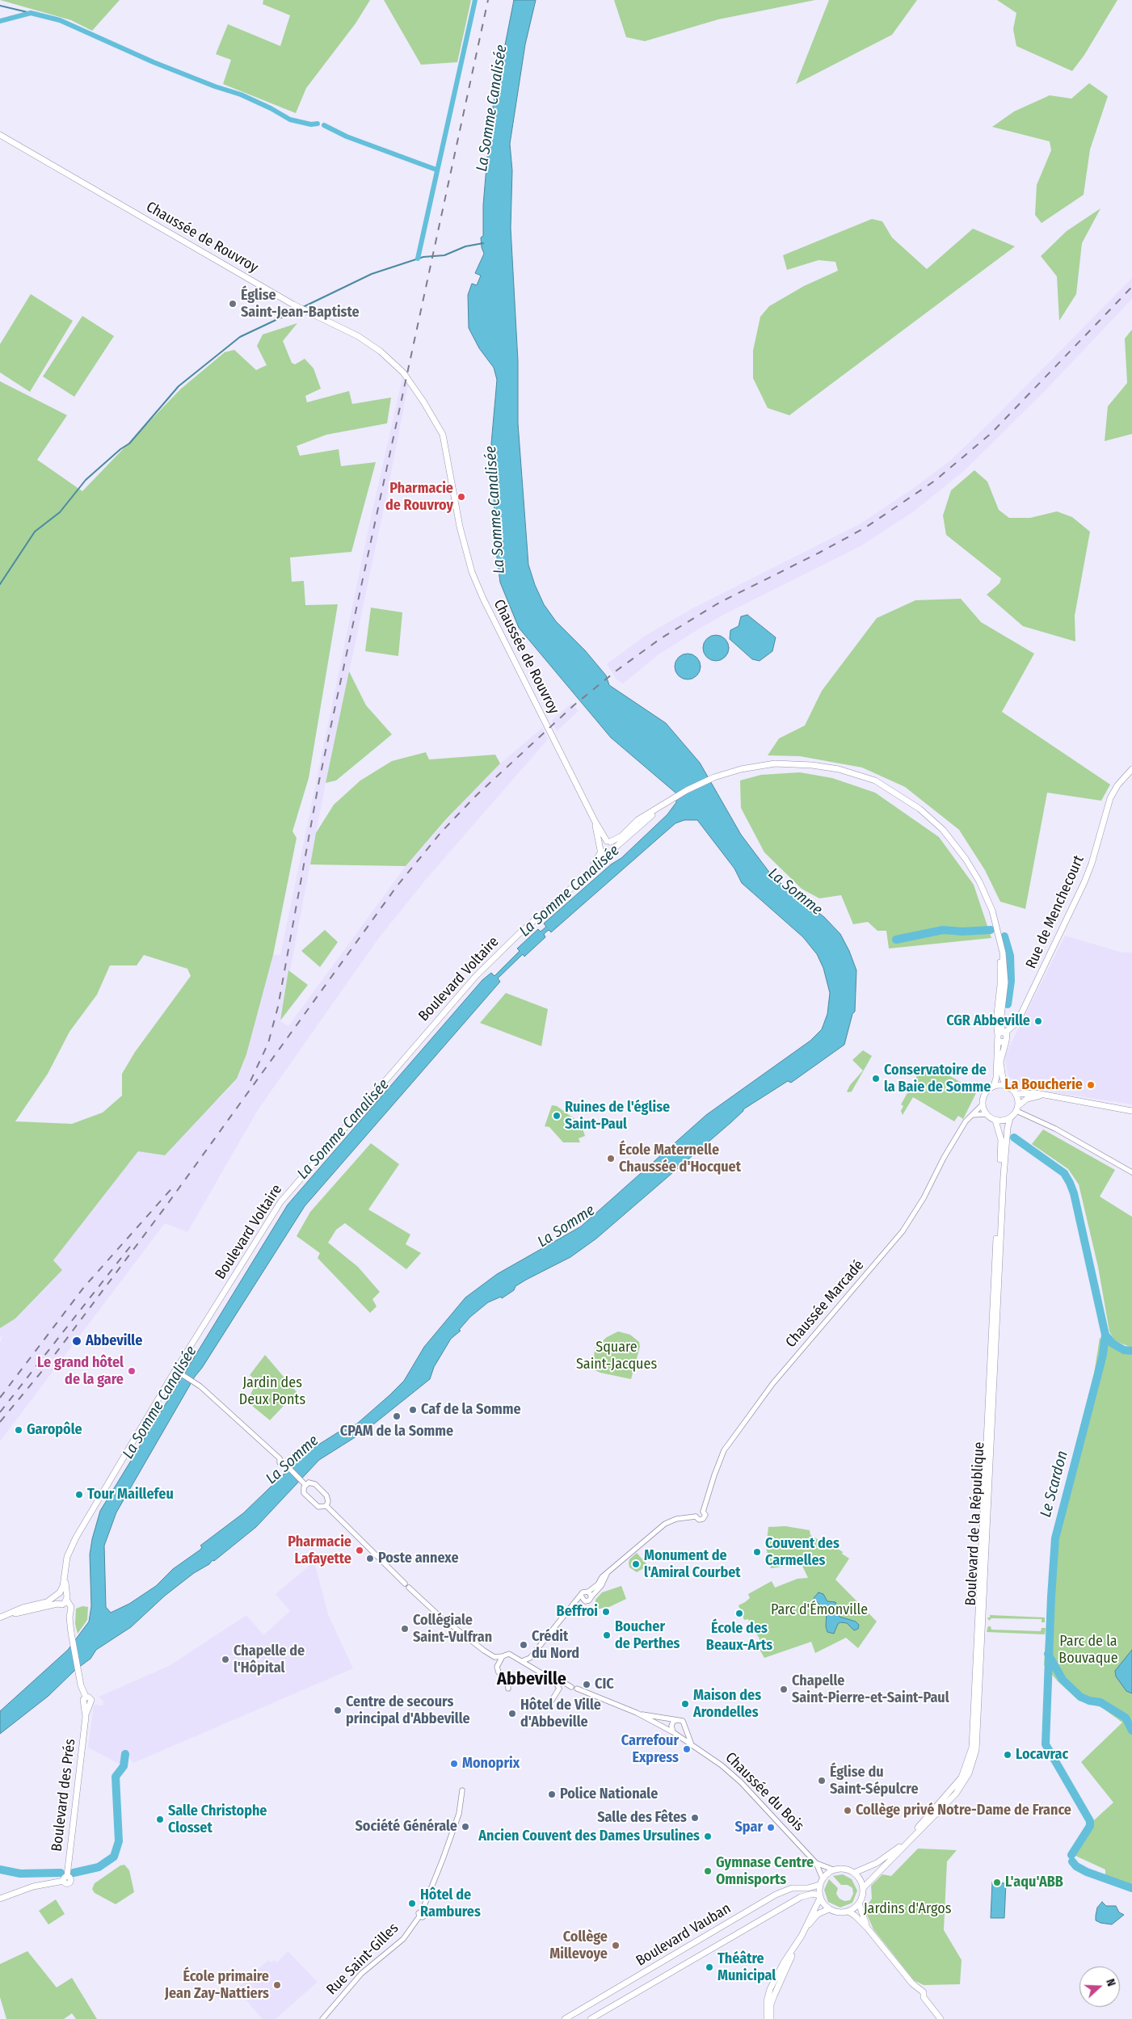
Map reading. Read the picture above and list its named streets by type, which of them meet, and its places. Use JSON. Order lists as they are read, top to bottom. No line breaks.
{"streets":{"main road":["Chaussée de Rouvroy","Rue de Menchecourt","Boulevard Voltaire","Boulevard de la République","Boulevard des Prés","Boulevard Vauban"],"street":["Chaussée Marcadé","Chaussée du Bois","Rue Saint-Gilles"]},"crossings":[["Chaussée de Rouvroy","Boulevard Voltaire"],["Chaussée Marcadé","Boulevard de la République"],["Boulevard de la République","Chaussée du Bois"],["Boulevard de la République","Boulevard Vauban"],["Chaussée du Bois","Boulevard Vauban"]],"districts":["Abbeville"],"water":["La Somme Canalisée","La Somme","Le Scardon"],"parks":["Square Saint-Jacques","Jardin des Deux Ponts","Parc d'Émonville","Parc de la Bouvaque","Jardins d'Argos"],"places":["Église Saint-Jean-Baptiste","Pharmacie de Rouvroy","CGR Abbeville","Conservatoire de la Baie de Somme","La Boucherie","Ruines de l'église Saint-Paul","École Maternelle Chaussée d'Hocquet","Abbeville","Le grand hôtel de la gare","Caf de la Somme","CPAM de la Somme","Garopôle","Tour Maillefeu","Pharmacie Lafayette","Couvent des Carmelles","Poste annexe","Monument de l'Amiral Courbet","Beffroi","École des Beaux-Arts","Collégiale Saint-Vulfran","Boucher de Perthes","Crédit du Nord","Chapelle de l'Hôpital","CIC","Chapelle Saint-Pierre-et-Saint-Paul","Maison des Arondelles","Centre de secours principal d'Abbeville","Hôtel de Ville d'Abbeville","Carrefour Express","Locavrac","Monoprix","Église du Saint-Sépulcre","Police Nationale","Collège privé Notre-Dame de France","Salle des Fêtes","Salle Christophe Closset","Société Générale","Spar","Ancien Couvent des Dames Ursulines","Gymnase Centre Omnisports","L'aqu'ABB","Hôtel de Rambures","Collège Millevoye","Théâtre Municipal","École primaire Jean Zay-Nattiers"],"north":"right"}
